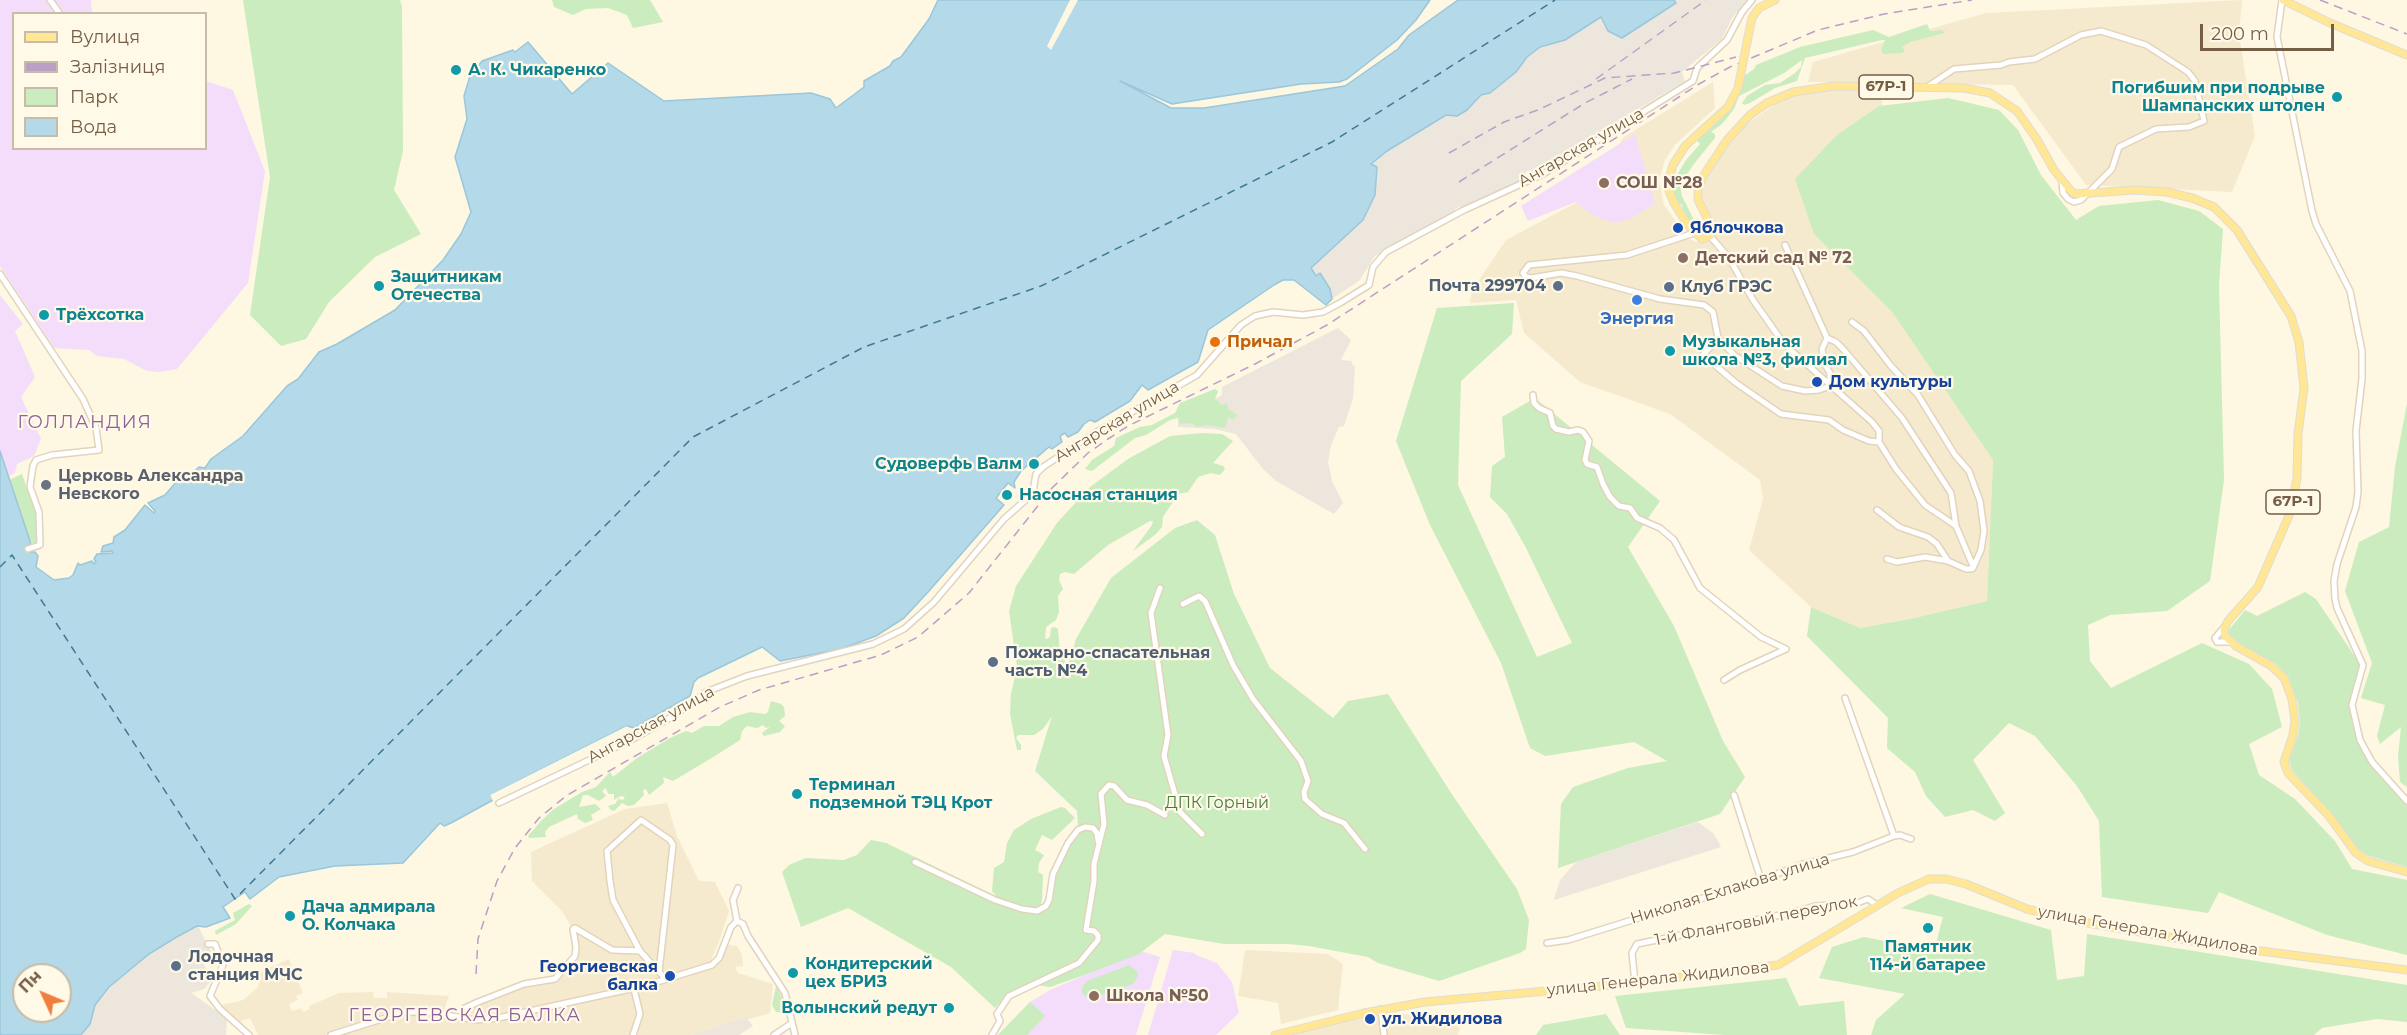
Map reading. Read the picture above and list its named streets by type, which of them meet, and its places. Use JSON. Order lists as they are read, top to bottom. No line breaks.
{"streets":{"main road":["67Р-1","улица Генерала Жидилова"],"street":["Ангарская улица","Николая Ехлакова улица","1-й Фланговый переулок"]},"crossings":[["1-й Фланговый переулок","улица Генерала Жидилова"]],"districts":["ГОЛЛАНДИЯ","ГЕОРГЕВСКАЯ БАЛКА"],"parks":["ДПК Горный"],"places":["А. К. Чикаренко","Погибшим при подрыве Шампанских штолен","СОШ №28","Яблочкова","Детский сад № 72","Защитникам Отечества","Почта 299704","Клуб ГРЭС","Энергия","Трёхсотка","Причал","Музыкальная школа №3, филиал","Дом культуры","Судоверфь Валм","Церковь Александра Невского","Насосная станция","Пожарно-спасательная часть №4","Терминал подземной ТЭЦ Крот","Дача адмирала О. Колчака","Памятник 114-й батарее","Лодочная станция МЧС","Кондитерский цех БРИЗ","Георгиевская балка","Школа №50","Волынский редут","ул. Жидилова"],"legend":["Вулиця","Залізниця","Парк","Вода"],"scale_bar":"200 m","north":"top left"}
